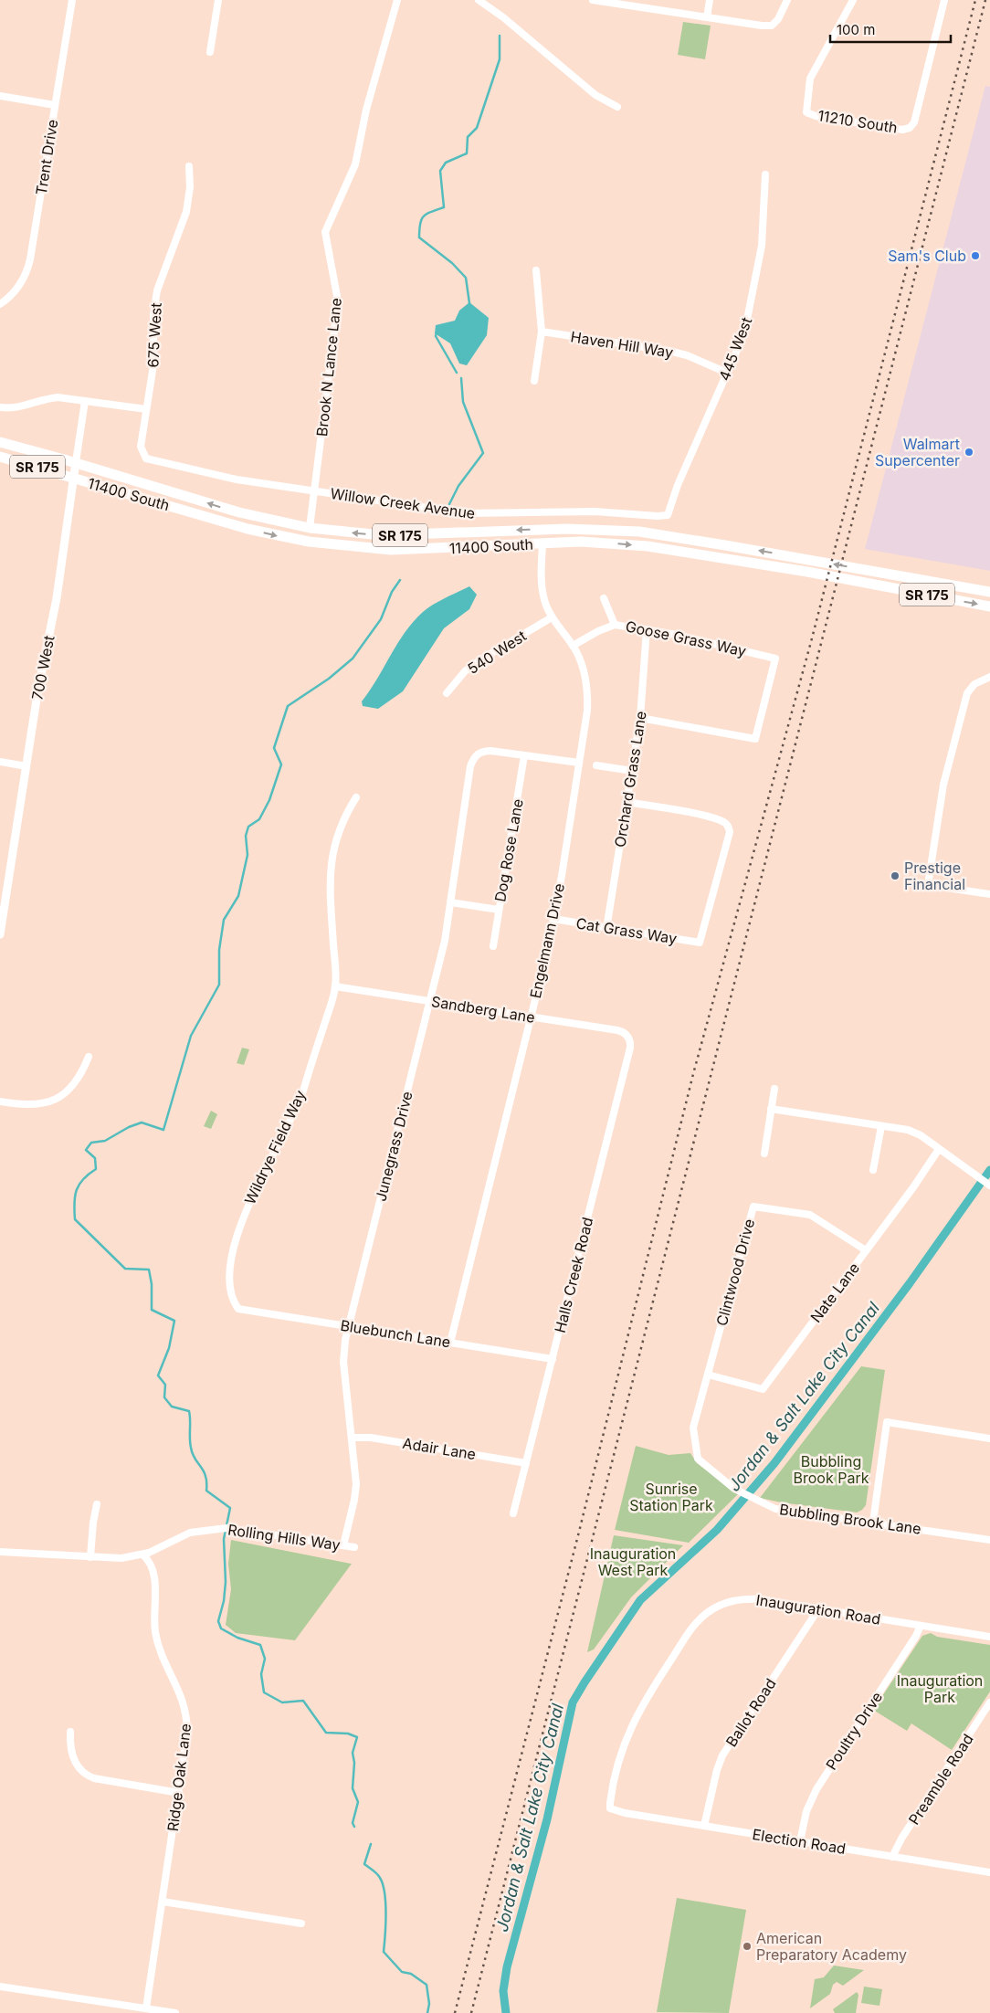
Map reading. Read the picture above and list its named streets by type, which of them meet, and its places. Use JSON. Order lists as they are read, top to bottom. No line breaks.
{"streets":{"main road":["SR 175","11400 South"],"street":["11210 South","Trent Drive","675 West","Haven Hill Way","445 West","Brook N Lance Lane","Willow Creek Avenue","Goose Grass Way","540 West","700 West","Orchard Grass Lane","Dog Rose Lane","Cat Grass Way","Engelmann Drive","Sandberg Lane","Junegrass Drive","Wildrye Field Way","Clintwood Drive","Halls Creek Road","Nate Lane","Bluebunch Lane","Adair Lane","Bubbling Brook Lane","Rolling Hills Way","Inauguration Road","Ballot Road","Poultry Drive","Ridge Oak Lane","Preamble Road","Election Road"]},"crossings":[["675 West","Willow Creek Avenue"],["Haven Hill Way","445 West"],["445 West","Willow Creek Avenue"],["Brook N Lance Lane","11400 South"],["Brook N Lance Lane","Willow Creek Avenue"],["11400 South","700 West"],["11400 South","Engelmann Drive"],["Goose Grass Way","Orchard Grass Lane"],["Goose Grass Way","Engelmann Drive"],["540 West","Engelmann Drive"],["Orchard Grass Lane","Cat Grass Way"],["Dog Rose Lane","Junegrass Drive"],["Cat Grass Way","Engelmann Drive"],["Engelmann Drive","Sandberg Lane"],["Engelmann Drive","Bluebunch Lane"],["Sandberg Lane","Junegrass Drive"],["Sandberg Lane","Wildrye Field Way"],["Sandberg Lane","Halls Creek Road"],["Junegrass Drive","Bluebunch Lane"],["Junegrass Drive","Adair Lane"],["Junegrass Drive","Rolling Hills Way"],["Wildrye Field Way","Bluebunch Lane"],["Clintwood Drive","Nate Lane"],["Clintwood Drive","Bubbling Brook Lane"],["Halls Creek Road","Bluebunch Lane"],["Halls Creek Road","Adair Lane"],["Rolling Hills Way","Ridge Oak Lane"],["Inauguration Road","Ballot Road"],["Inauguration Road","Poultry Drive"],["Inauguration Road","Election Road"],["Ballot Road","Election Road"],["Poultry Drive","Election Road"],["Preamble Road","Election Road"]],"water":["Jordan & Salt Lake City Canal"],"parks":["Bubbling Brook Park","Sunrise Station Park","Inauguration West Park","Inauguration Park"],"places":["Sam's Club","Walmart Supercenter","Prestige Financial","American Preparatory Academy"],"scale_bar":"100 m"}
